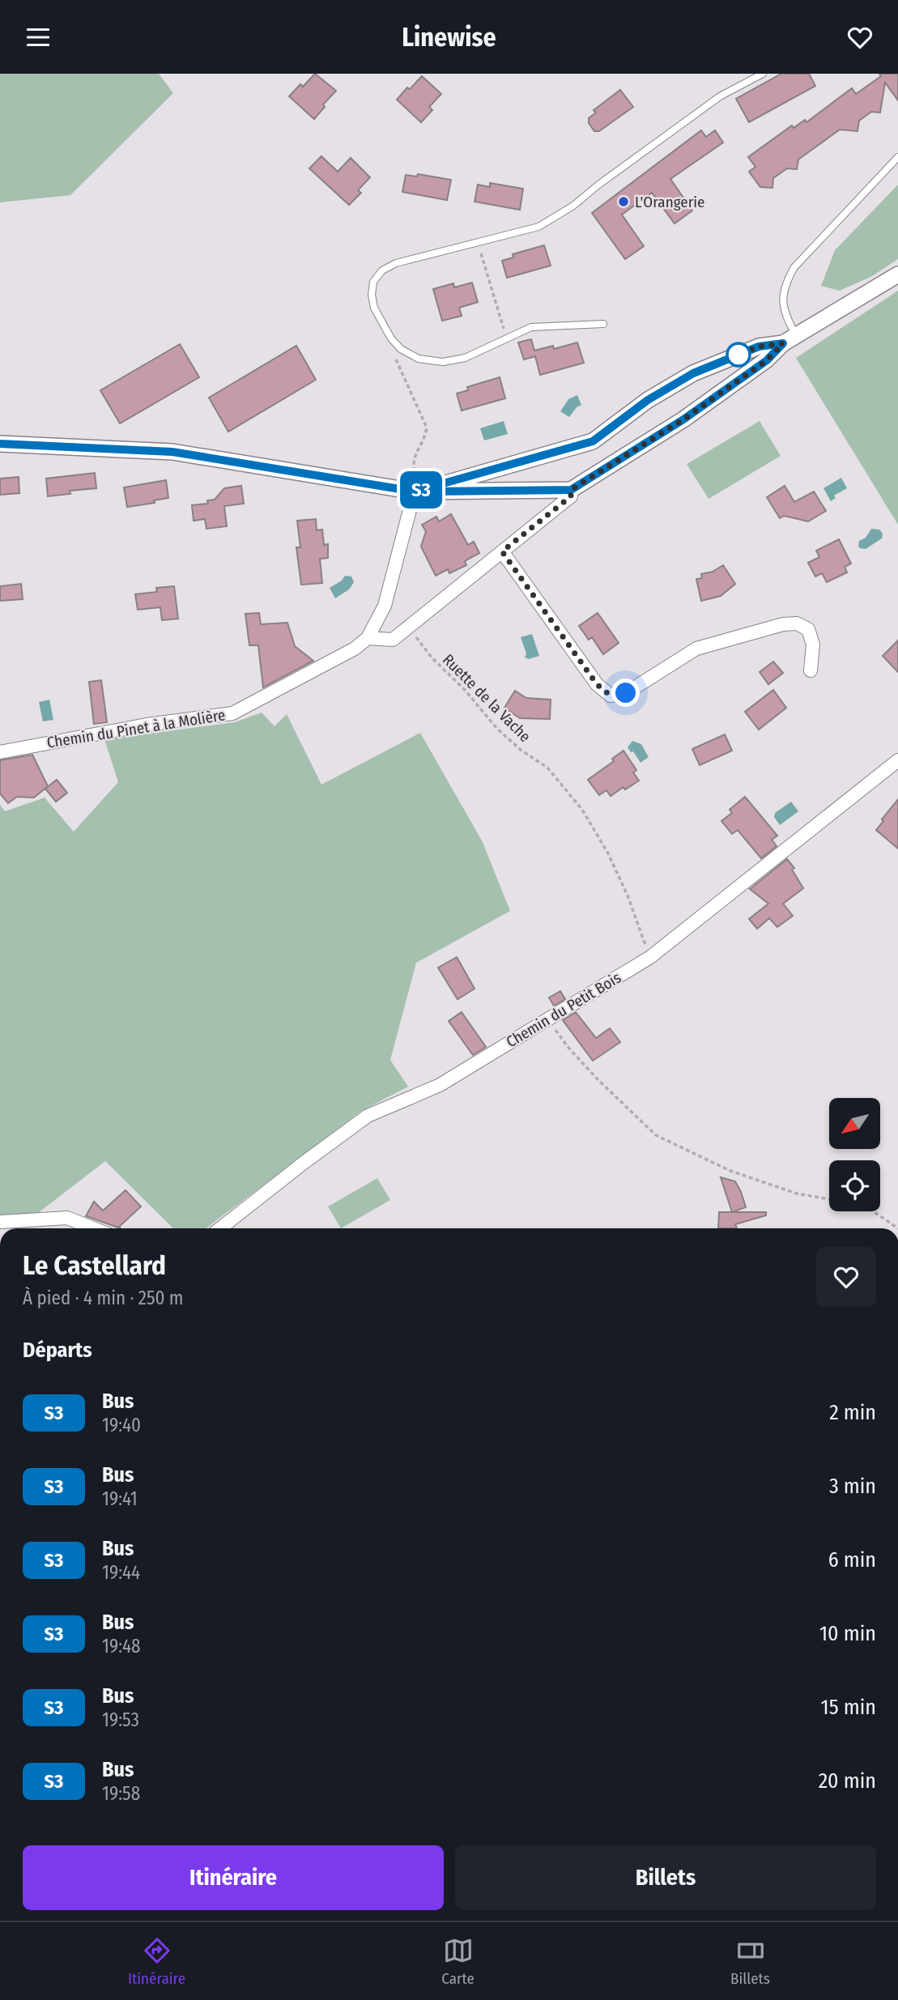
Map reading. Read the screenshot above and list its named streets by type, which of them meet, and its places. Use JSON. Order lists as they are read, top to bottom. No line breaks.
{"streets":{"street":["Chemin du Pinet à la Molière","Chemin du Petit Bois"],"path":["Ruette de la Vache"]},"crossings":[["Ruette de la Vache","Chemin du Petit Bois"]],"places":["L'Orangerie"],"lines":["bus line S3"],"north":"bottom left","page":{"header":"Linewise","on_map":"S3","heading":[["Le Castellard","À pied · 4 min · 250 m"],"Départs"],"list":[{"mark":"S3","name":"Bus","note":"19:40","value":"2 min"},{"mark":"S3","name":"Bus","note":"19:41","value":"3 min"},{"mark":"S3","name":"Bus","note":"19:44","value":"6 min"},{"mark":"S3","name":"Bus","note":"19:48","value":"10 min"},{"mark":"S3","name":"Bus","note":"19:53","value":"15 min"},{"mark":"S3","name":"Bus","note":"19:58","value":"20 min"}],"buttons":["Itinéraire","Billets"],"tabs":["Itinéraire","Carte","Billets"]}}
